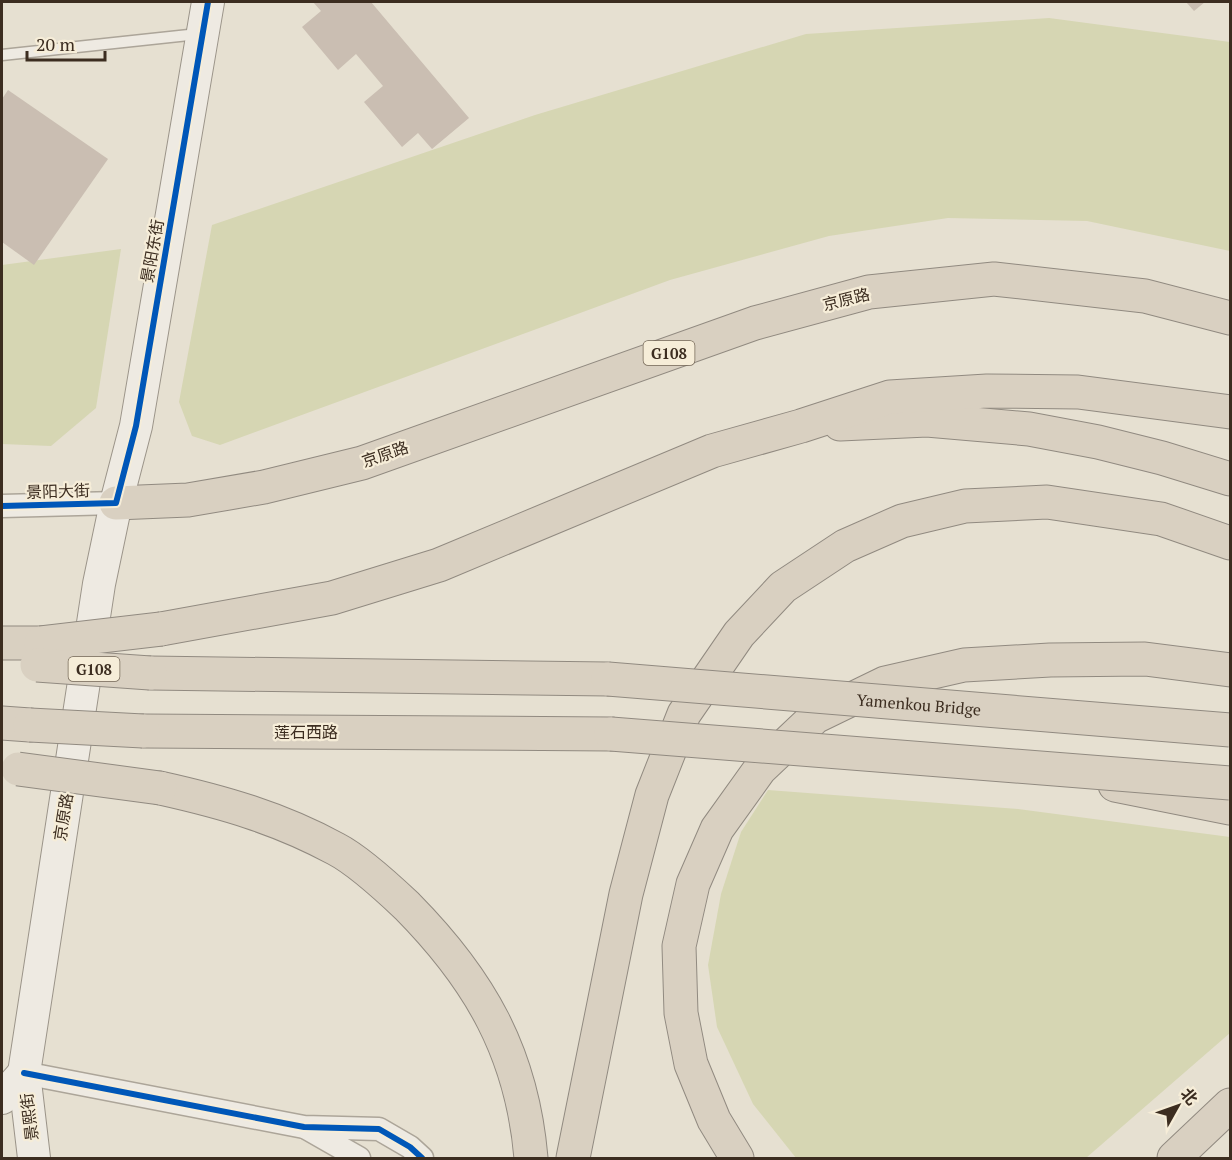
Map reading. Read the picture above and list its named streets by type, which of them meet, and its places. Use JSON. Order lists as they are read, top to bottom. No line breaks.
{"streets":{"highway":["京原路","G108","Yamenkou Bridge","莲石西路"],"street":["景阳东街","景阳大街","景熙街"]},"crossings":[["景阳东街","京原路"],["景阳东街","景阳大街"],["京原路","景阳大街"],["京原路","景熙街"],["G108","Yamenkou Bridge"]],"scale_bar":"20 m","north":"top right"}
